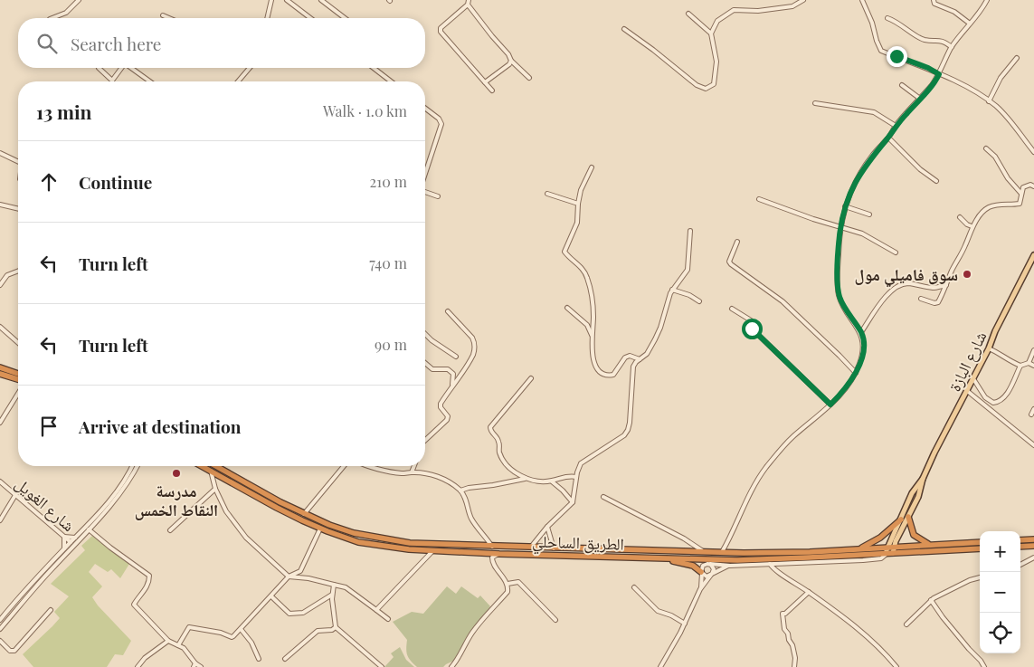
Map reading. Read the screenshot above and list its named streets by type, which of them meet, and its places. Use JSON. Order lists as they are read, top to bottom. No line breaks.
{"streets":{"highway":["الطريق الساحلي"],"main road":["شارع البازة"],"street":["شارع الغويل"]},"crossings":[["شارع البازة","الطريق الساحلي"]],"places":["سوق فاميلي مول","مدرسة النقاط الخمس"],"page":{"search":"Search here","heading":["13 min","Walk · 1.0 km"],"list":[["Continue","210 m"],["Turn left","740 m"],["Turn left","90 m"],"Arrive at destination"],"map_buttons":["+","−"]}}
